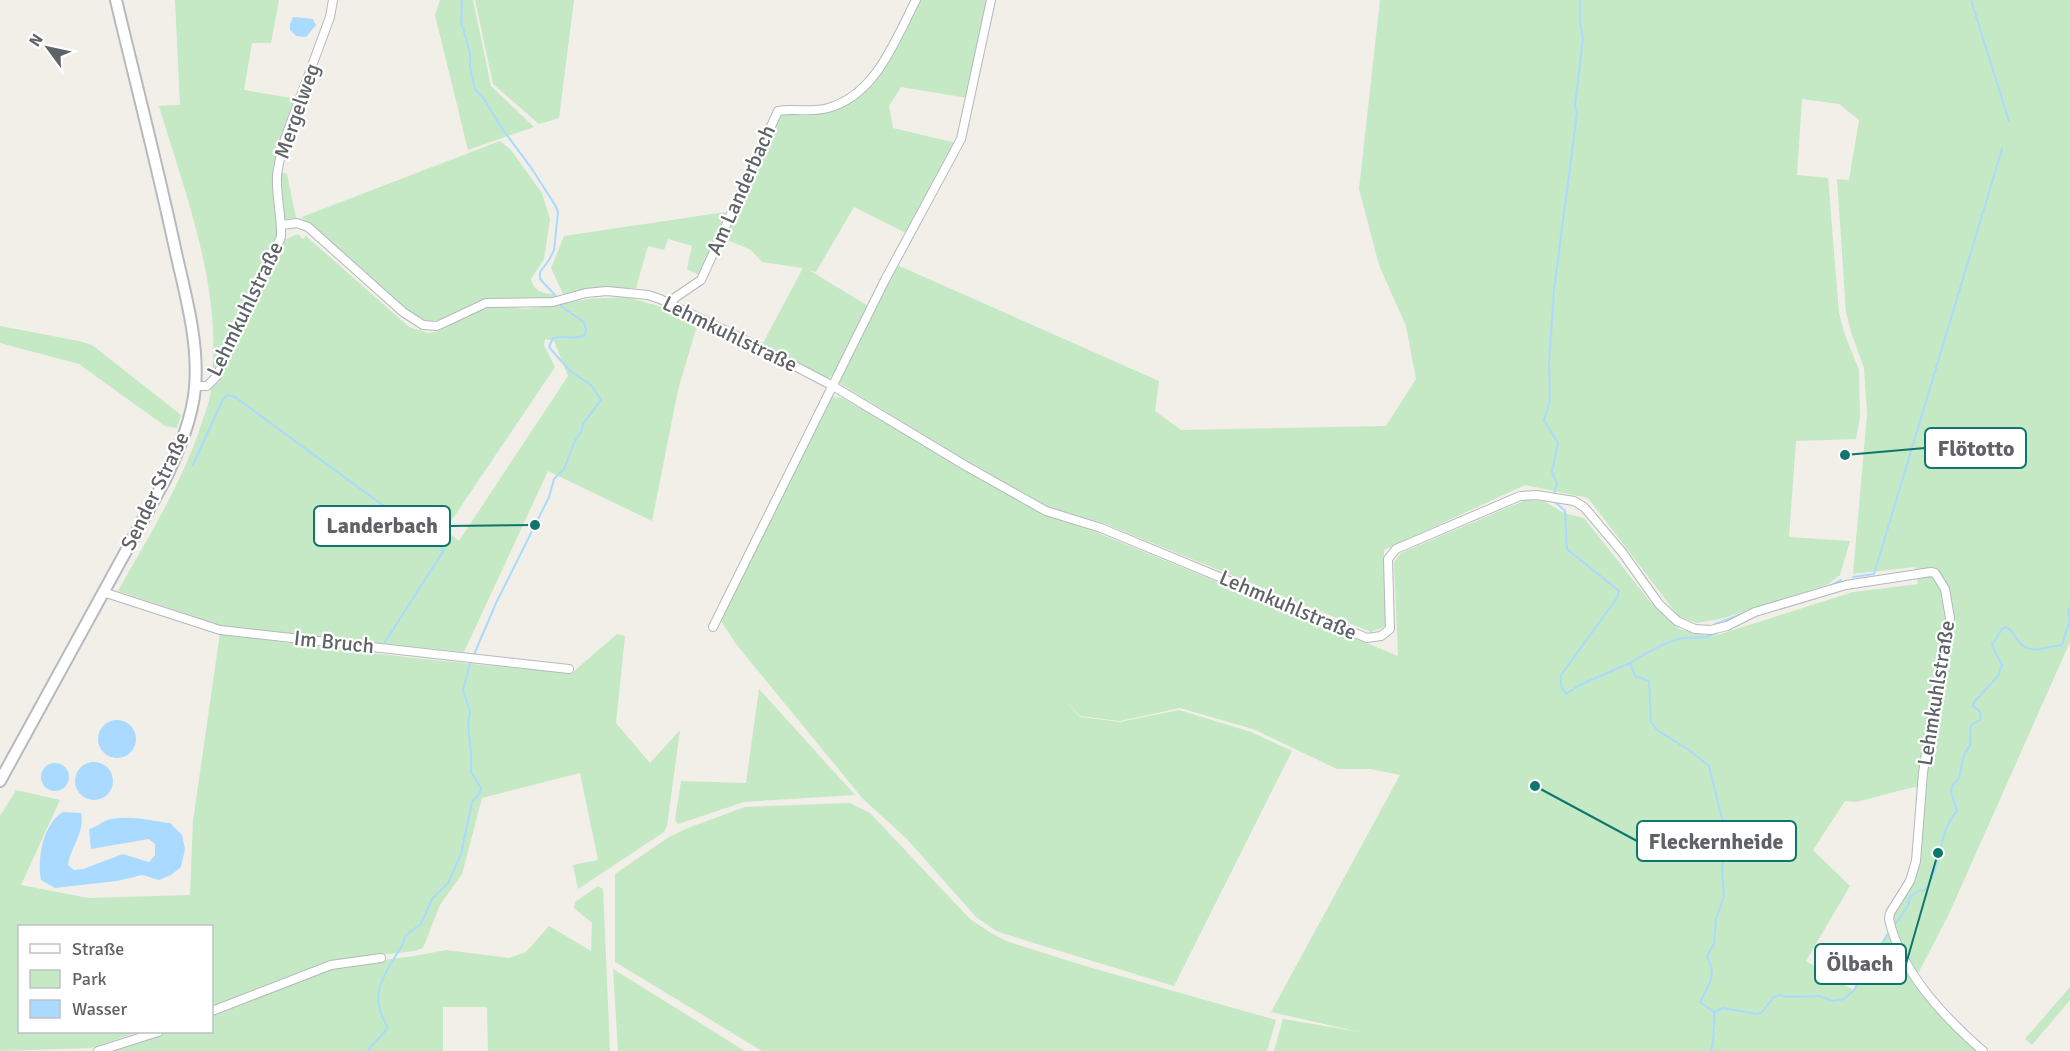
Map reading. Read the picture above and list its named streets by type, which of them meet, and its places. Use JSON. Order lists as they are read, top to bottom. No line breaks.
{"streets":{"main road":["Sender Straße"],"street":["Mergelweg","Am Landerbach","Lehmkuhlstraße","Im Bruch"]},"crossings":[["Mergelweg","Lehmkuhlstraße"],["Am Landerbach","Lehmkuhlstraße"],["Lehmkuhlstraße","Sender Straße"],["Sender Straße","Im Bruch"]],"places":["Flötotto","Landerbach","Fleckernheide","Ölbach"],"legend":["Straße","Park","Wasser"],"north":"top left"}
